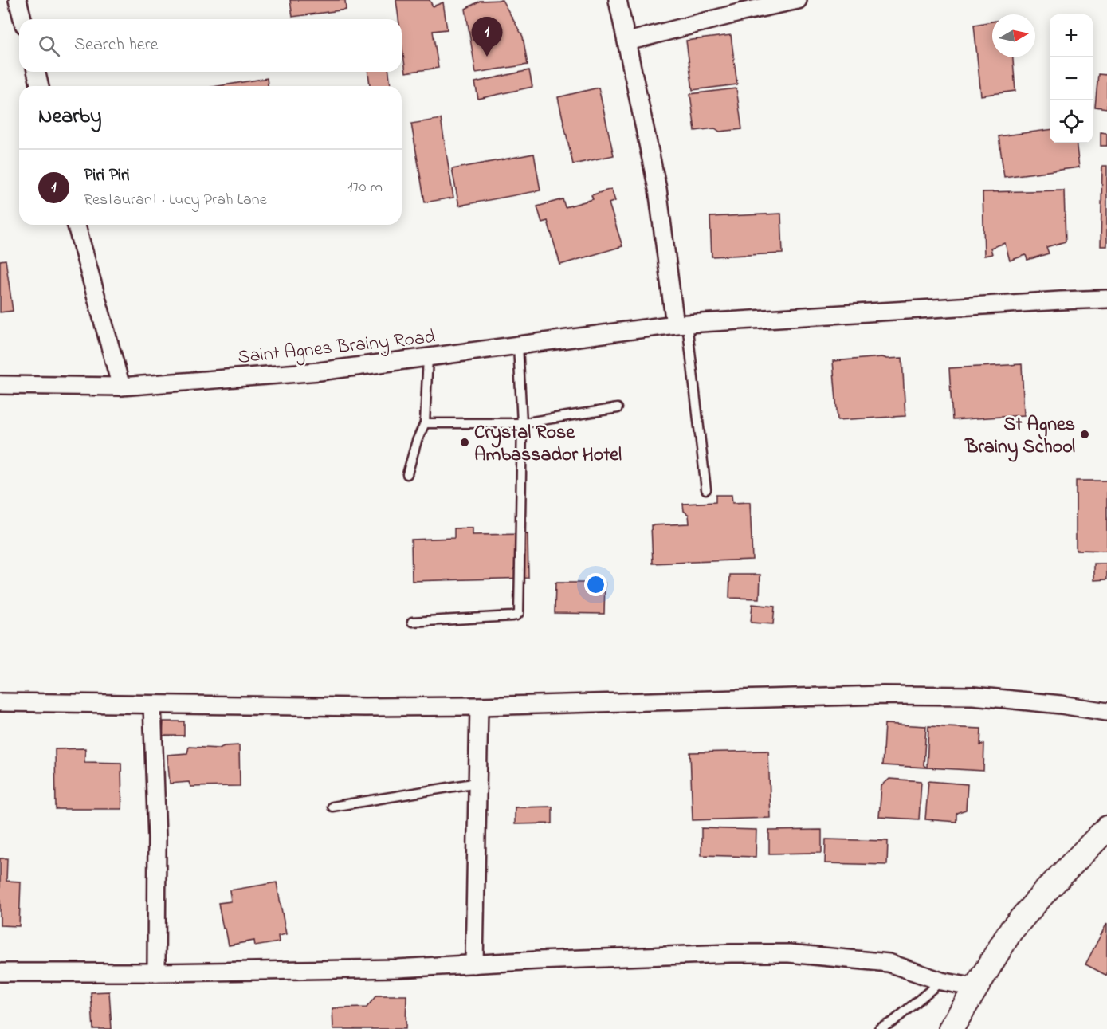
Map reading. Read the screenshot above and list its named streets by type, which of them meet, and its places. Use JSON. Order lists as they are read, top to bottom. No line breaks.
{"streets":{"street":["Saint Agnes Brainy Road"]},"places":["St Agnes Brainy School","Crystal Rose Ambassador Hotel"],"north":"right","page":{"map_buttons":["+","−"],"pins":"1","search":"Search here","heading":"Nearby","list":[{"mark":"1","name":"Piri Piri","note":"Restaurant · Lucy Prah Lane","value":"170 m"}]}}
